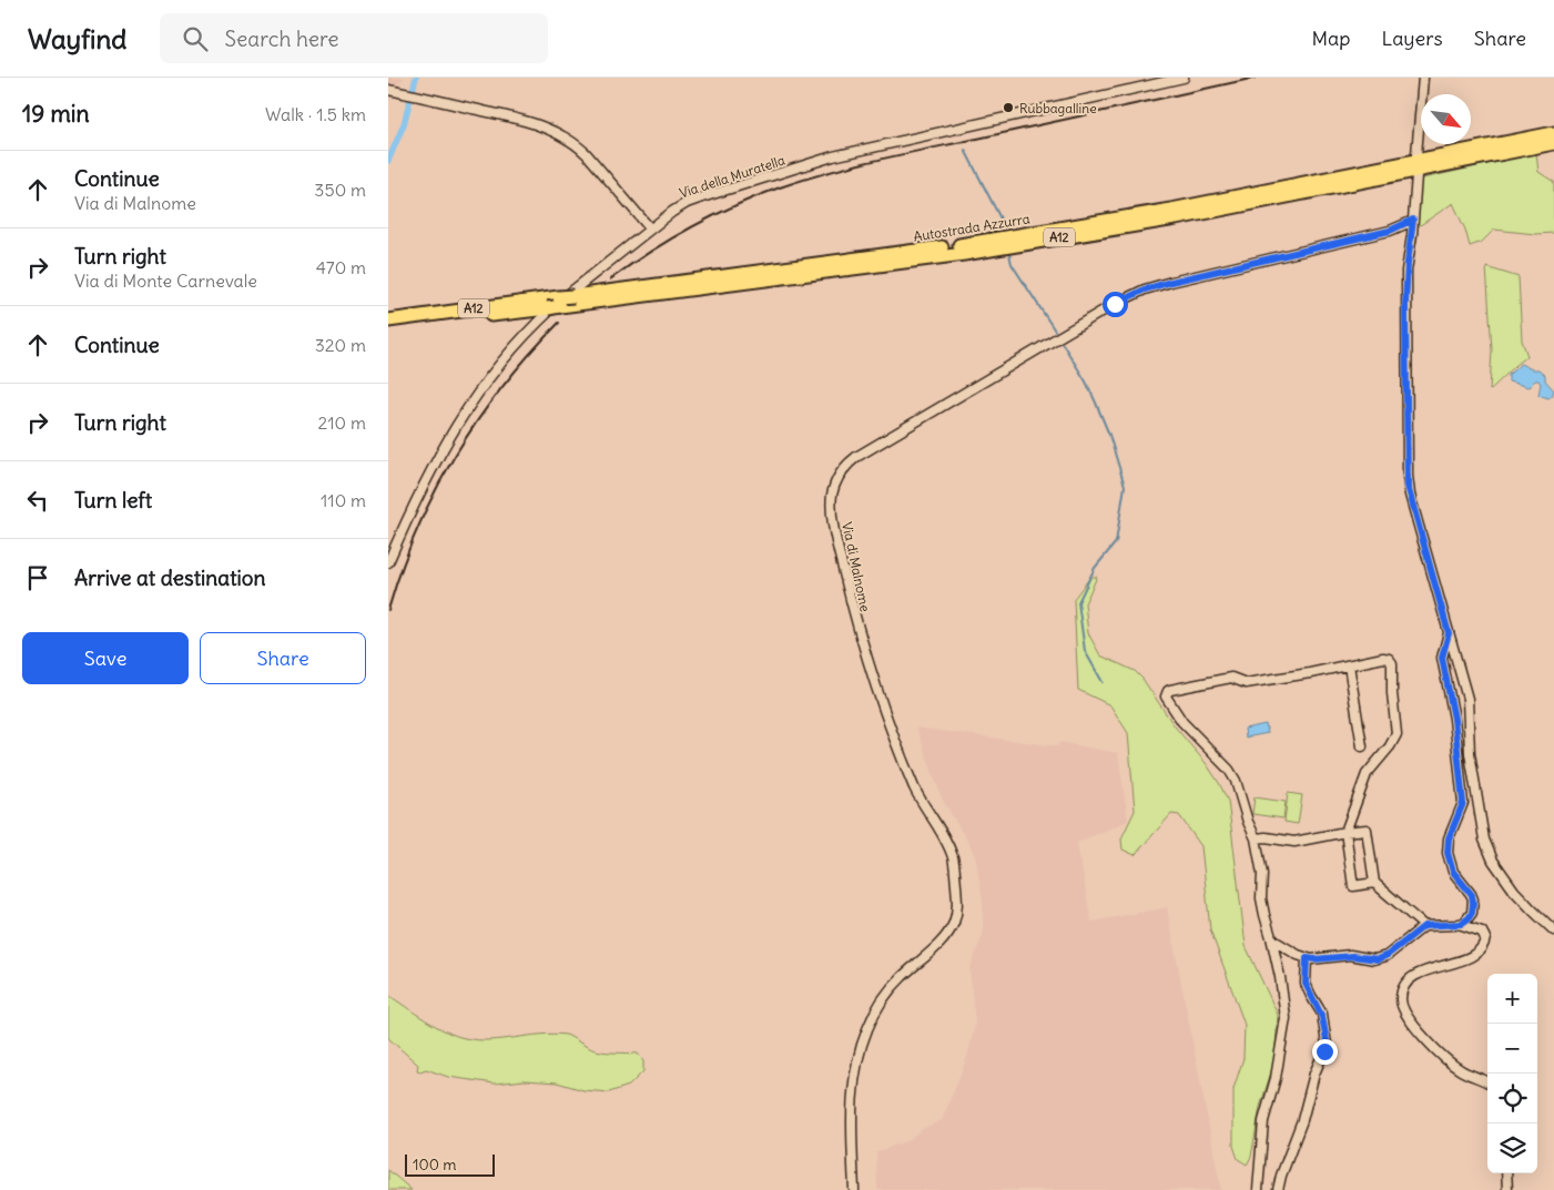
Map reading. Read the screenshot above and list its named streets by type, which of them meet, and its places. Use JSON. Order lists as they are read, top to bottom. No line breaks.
{"streets":{"highway":["Autostrada Azzurra","A12"],"street":["Via della Muratella","Via di Malnome"]},"places":["Rubbagalline"],"scale_bar":"100 m","north":"bottom right","page":{"header":"Wayfind","search":"Search here","nav":["Map","Layers","Share"],"heading":["19 min","Walk · 1.5 km"],"list":[["Continue","Via di Malnome","350 m"],["Turn right","Via di Monte Carnevale","470 m"],["Continue","320 m"],["Turn right","210 m"],["Turn left","110 m"],"Arrive at destination"],"buttons":["Save","Share"],"map_buttons":["+","−"],"scale":"100 m"}}
